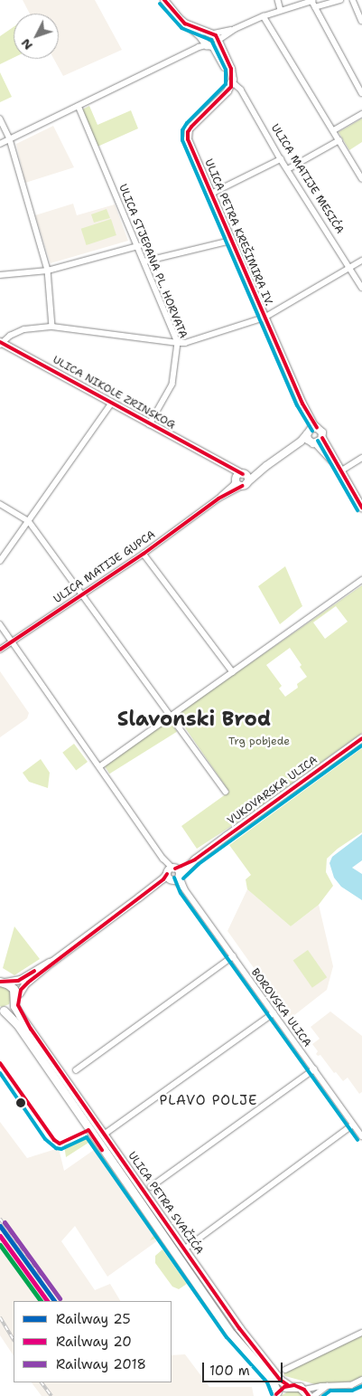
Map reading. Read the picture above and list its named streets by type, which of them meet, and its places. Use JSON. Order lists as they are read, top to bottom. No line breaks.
{"streets":{"main road":["ULICA MATIJE MESIĆA","ULICA PETRA KREŠIMIRA IV.","ULICA NIKOLE ZRINSKOG","ULICA MATIJE GUPCA","VUKOVARSKA ULICA","ULICA PETRA SVAČIĆA"],"street":["ULICA STJEPANA PL. HORVATA","BOROVSKA ULICA"]},"crossings":[["ULICA MATIJE MESIĆA","ULICA PETRA KREŠIMIRA IV."],["ULICA PETRA KREŠIMIRA IV.","ULICA MATIJE GUPCA"],["ULICA STJEPANA PL. HORVATA","ULICA NIKOLE ZRINSKOG"],["ULICA NIKOLE ZRINSKOG","ULICA MATIJE GUPCA"],["VUKOVARSKA ULICA","BOROVSKA ULICA"],["VUKOVARSKA ULICA","ULICA PETRA SVAČIĆA"]],"districts":["Slavonski Brod","PLAVO POLJE"],"parks":["Trg pobjede"],"lines":["rail line 2018","rail line 25","rail line 20"],"legend":["Railway 25","Railway 20","Railway 2018"],"scale_bar":"100 m","north":"bottom left"}
